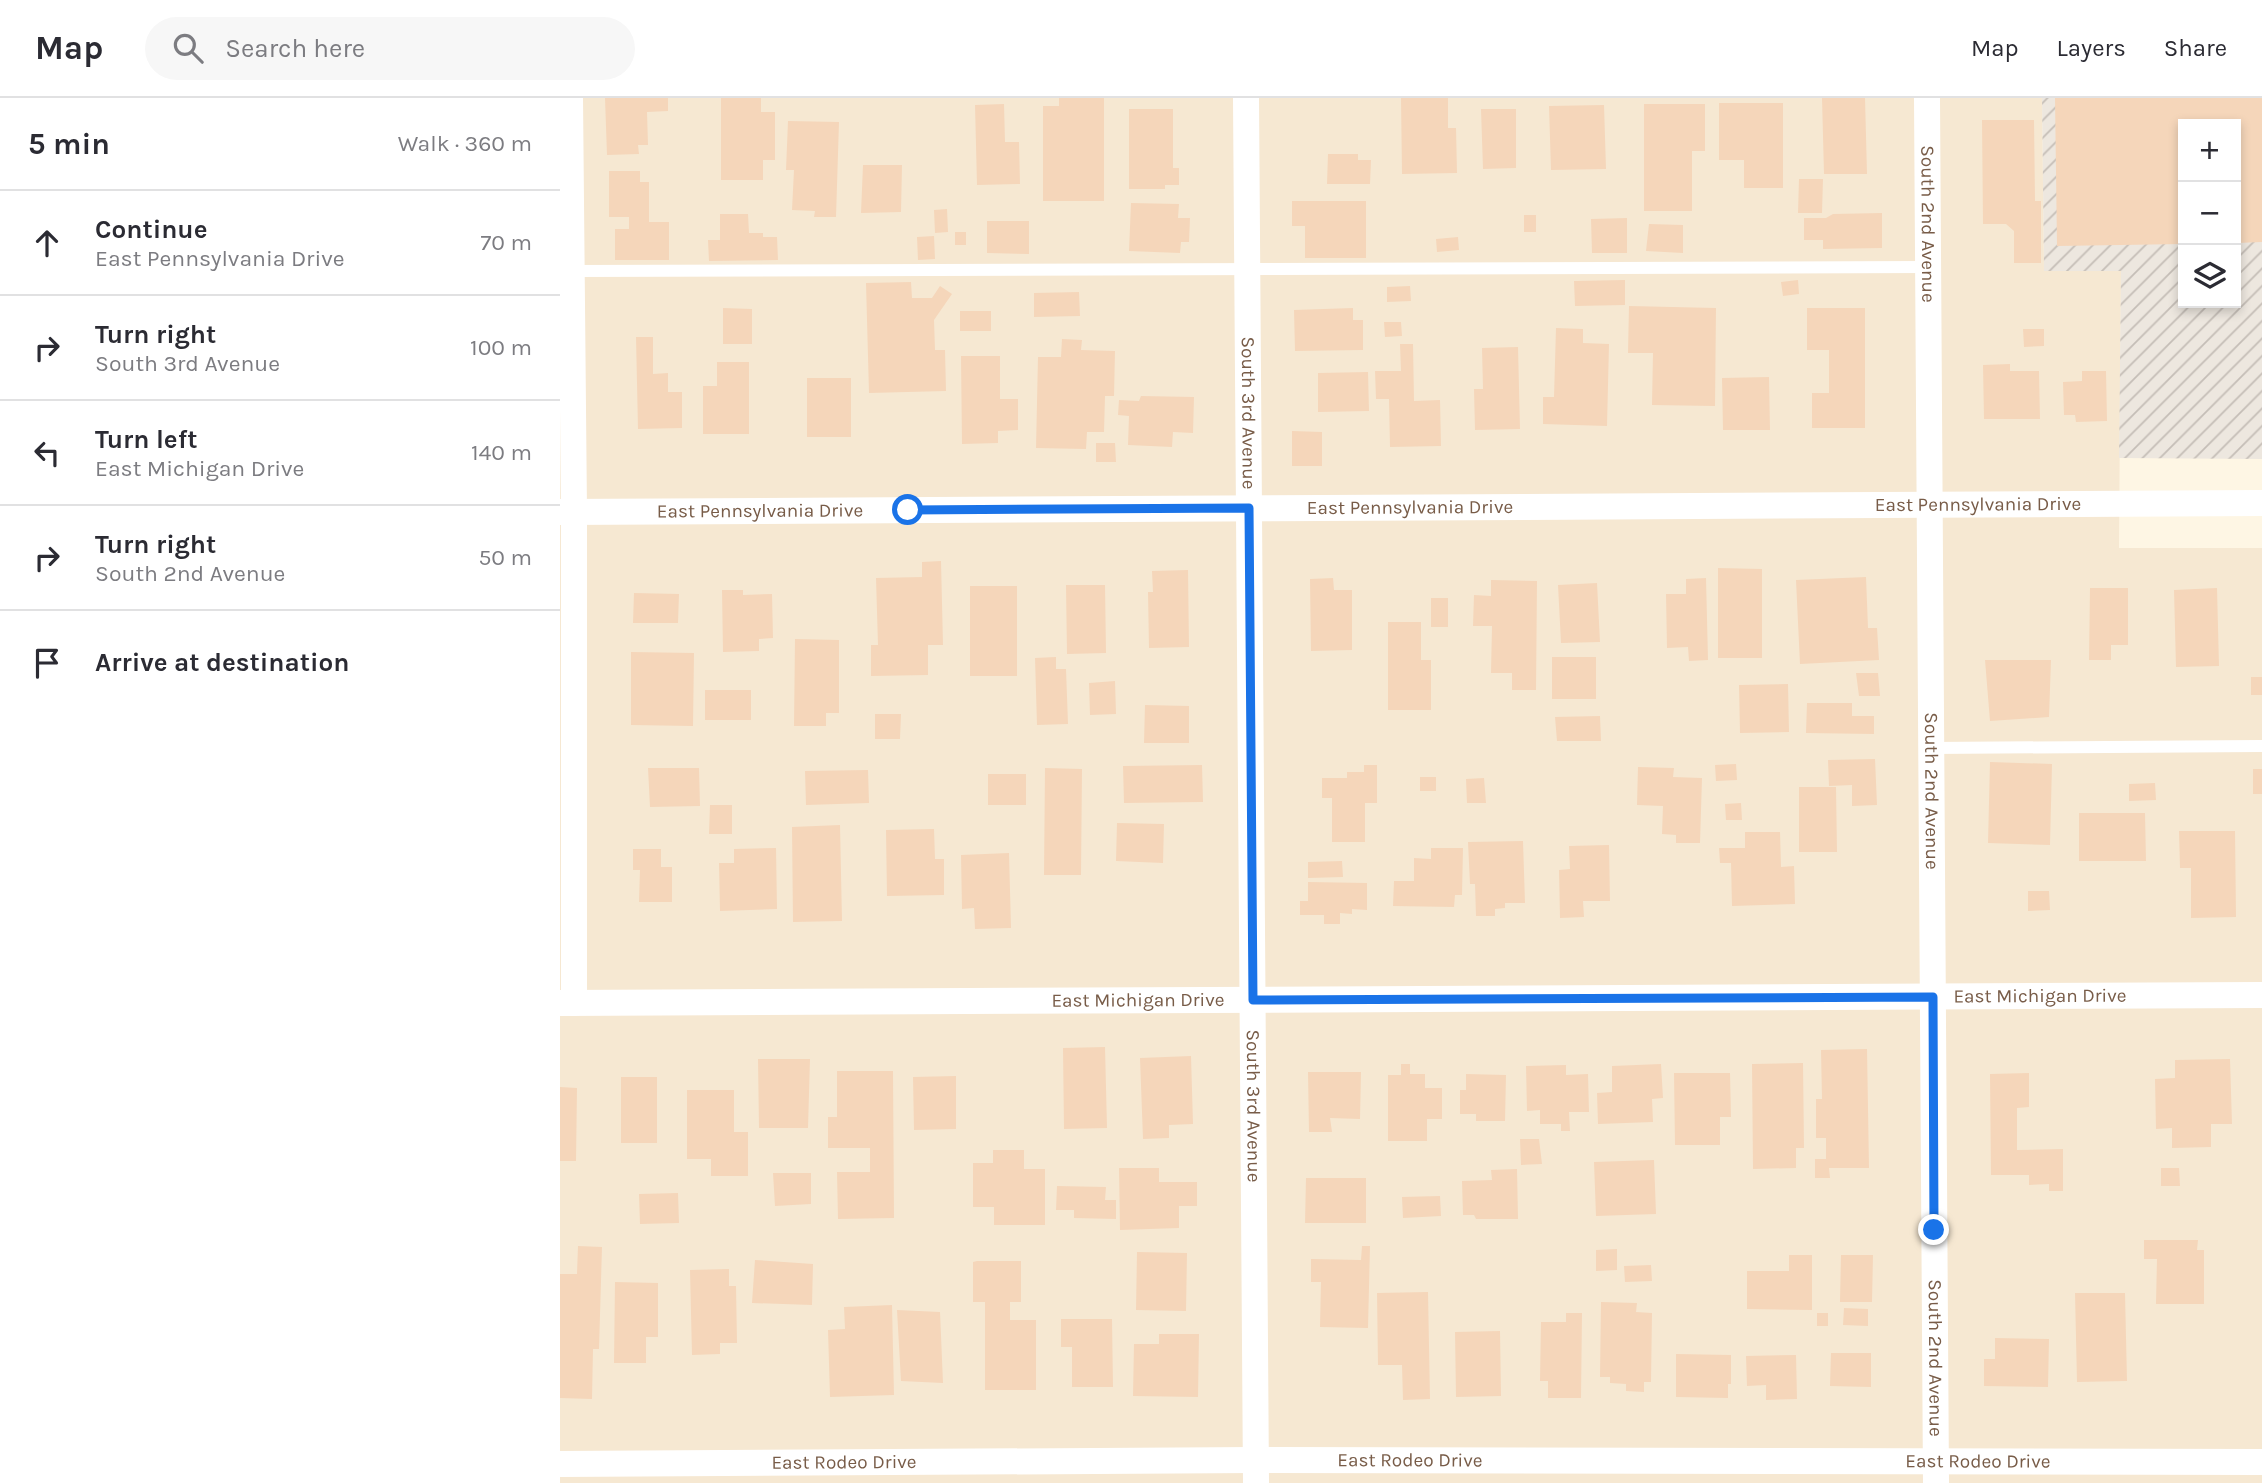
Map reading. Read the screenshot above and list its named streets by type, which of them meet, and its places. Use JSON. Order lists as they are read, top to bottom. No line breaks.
{"streets":{"street":["South 2nd Avenue","South 3rd Avenue","East Pennsylvania Drive","East Michigan Drive","East Rodeo Drive"]},"crossings":[["South 2nd Avenue","East Pennsylvania Drive"],["South 2nd Avenue","East Michigan Drive"],["South 2nd Avenue","East Rodeo Drive"],["South 3rd Avenue","East Pennsylvania Drive"],["South 3rd Avenue","East Michigan Drive"],["South 3rd Avenue","East Rodeo Drive"]],"page":{"header":"Map","search":"Search here","nav":["Map","Layers","Share"],"heading":["5 min","Walk · 360 m"],"map_buttons":["+","−"],"list":[["Continue","East Pennsylvania Drive","70 m"],["Turn right","South 3rd Avenue","100 m"],["Turn left","East Michigan Drive","140 m"],["Turn right","South 2nd Avenue","50 m"],"Arrive at destination"]}}
